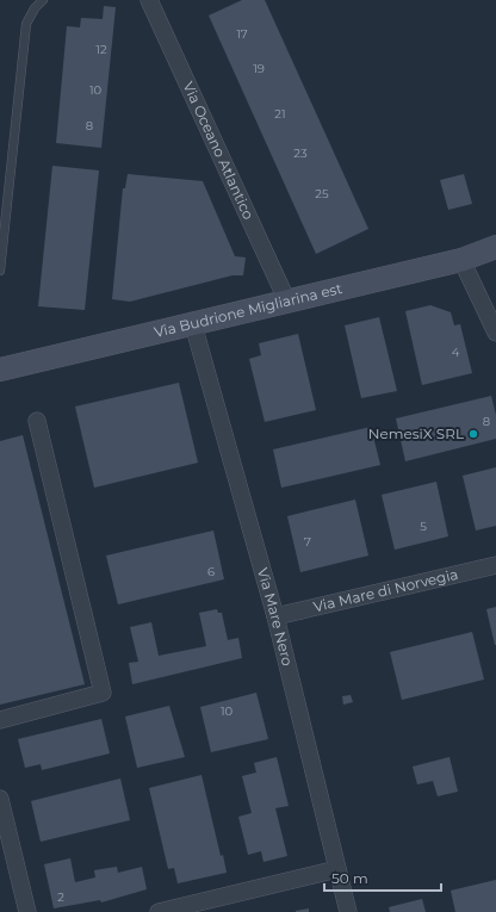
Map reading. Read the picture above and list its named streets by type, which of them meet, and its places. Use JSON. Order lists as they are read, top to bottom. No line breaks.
{"streets":{"street":["Via Oceano Atlantico","Via Budrione Migliarina est","Via Mare di Norvegia","Via Mare Nero"]},"crossings":[["Via Oceano Atlantico","Via Budrione Migliarina est"],["Via Budrione Migliarina est","Via Mare Nero"],["Via Mare di Norvegia","Via Mare Nero"]],"places":["NemesiX SRL"],"house_numbers":["17","12","19","10","21","8","23","25","4","8","5","7","6","10","2"],"scale_bar":"50 m"}
